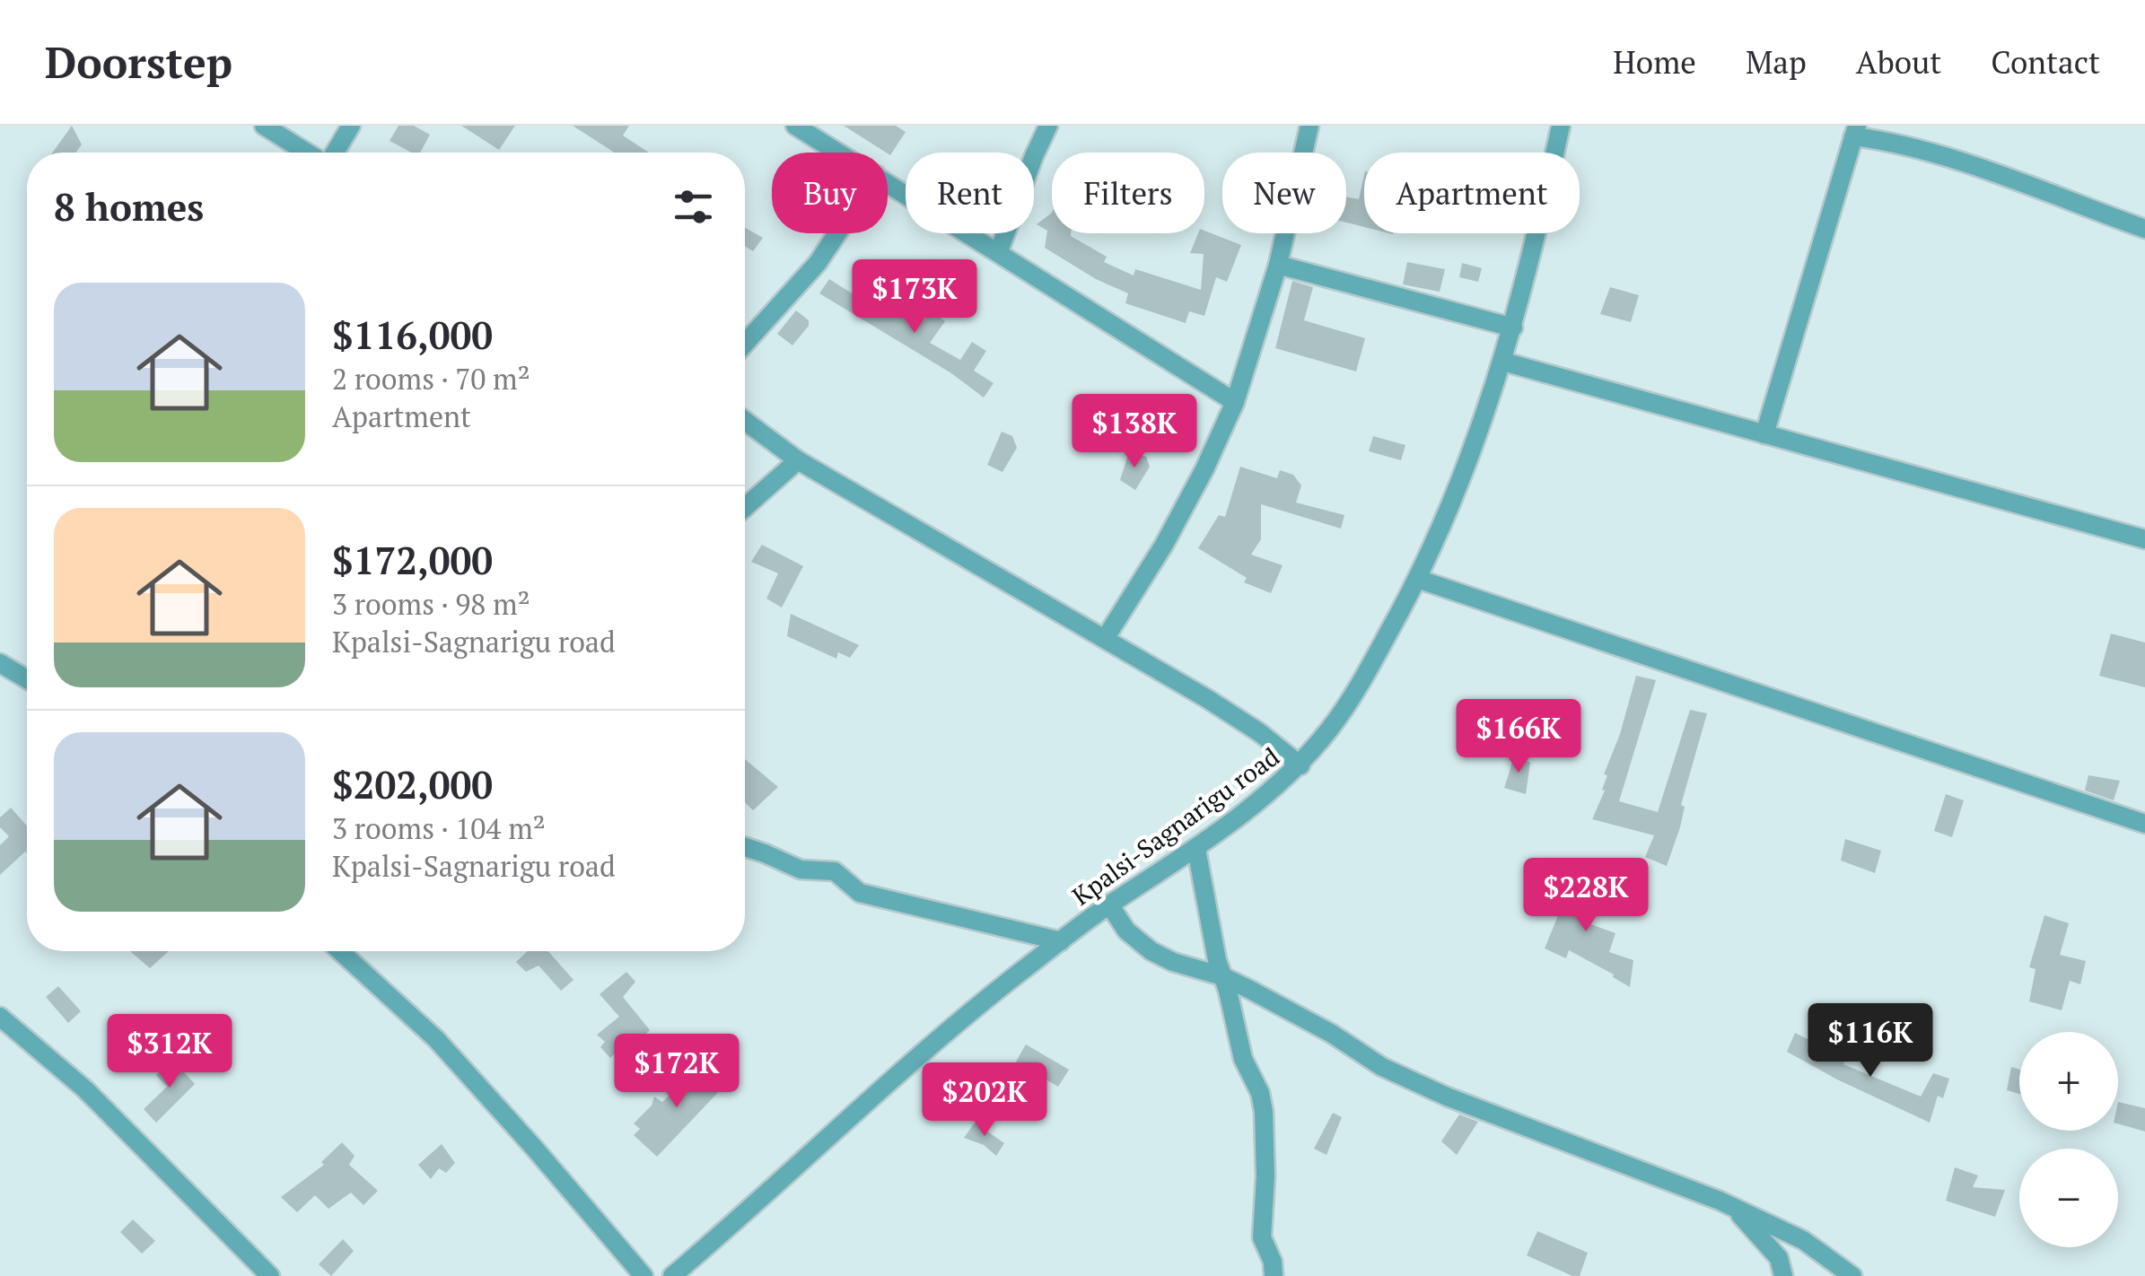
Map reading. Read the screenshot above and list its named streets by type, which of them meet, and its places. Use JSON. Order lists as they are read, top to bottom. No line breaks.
{"streets":{"street":["Kpalsi-Sagnarigu road"]},"page":{"header":"Doorstep","nav":["Home","Map","About","Contact"],"chip":["Buy","Rent","Filters","New","Apartment"],"heading":"8 homes","price":["$173K","$138K","$166K","$228K","$116K","$312K","$172K","$202K"],"list":[{"name":"$116,000","note":"2 rooms · 70 m² · Apartment"},{"name":"$172,000","note":"3 rooms · 98 m² · Kpalsi-Sagnarigu road"},{"name":"$202,000","note":"3 rooms · 104 m² · Kpalsi-Sagnarigu road"}],"map_buttons":["+","−"]}}
